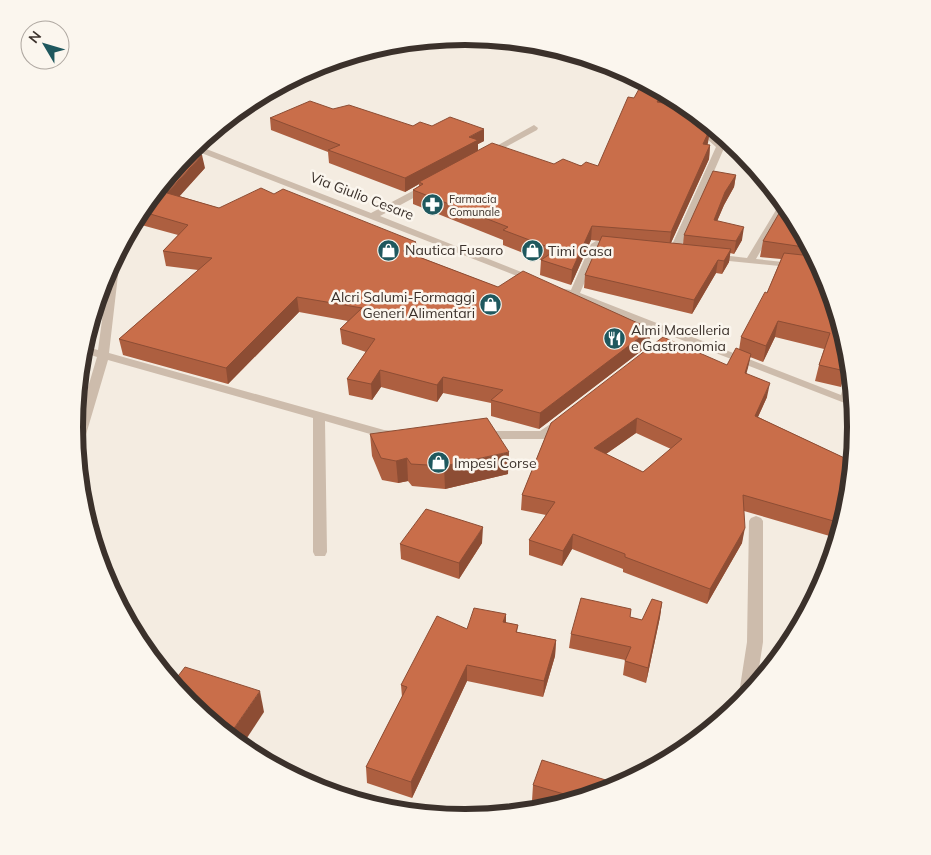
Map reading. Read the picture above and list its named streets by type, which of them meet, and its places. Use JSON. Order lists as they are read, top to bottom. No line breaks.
{"streets":{"street":["Via Giulio Cesare"]},"places":{"pharmacy":["Farmacia Comunale"],"shop":["Nautica Fusaro","Timi Casa","Alcri Salumi-Formaggi Generi Alimentari","Impesi Corse"],"restaurant":["Almi Macelleria e Gastronomia"]},"north":"top left"}
